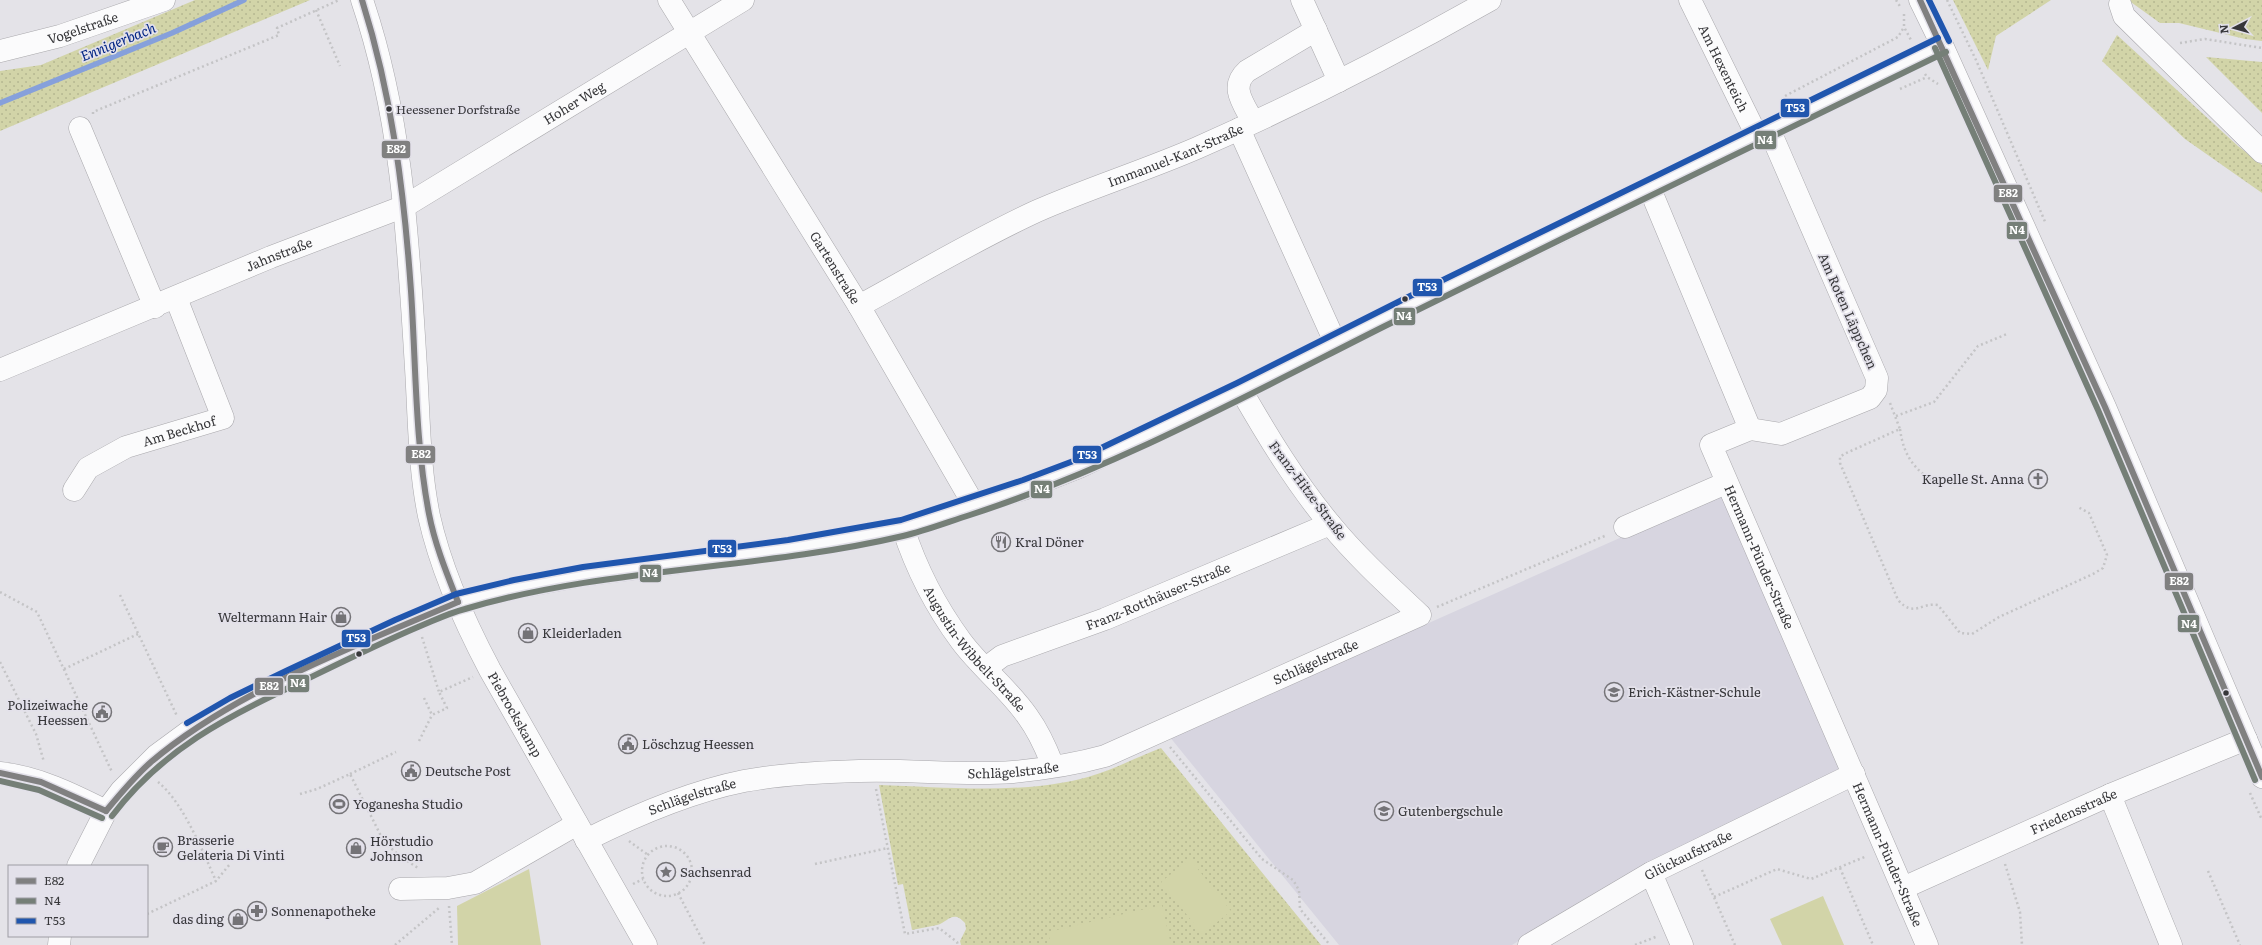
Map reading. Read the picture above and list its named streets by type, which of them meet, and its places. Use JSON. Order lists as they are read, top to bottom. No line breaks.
{"streets":{"street":["Vogelstraße","Am Hexenteich","Hoher Weg","Immanuel-Kant-Straße","Jahnstraße","Gartenstraße","Am Roten Läppchen","Am Beckhof","Franz-Hitze-Straße","Hermann-Pünder-Straße","Franz-Rotthäuser-Straße","Augustin-Wibbelt-Straße","Schlägelstraße","Piebrockskamp","Friedensstraße","Glückaufstraße"]},"crossings":[["Am Hexenteich","Am Roten Läppchen"],["Hoher Weg","Jahnstraße"],["Hoher Weg","Gartenstraße"],["Immanuel-Kant-Straße","Gartenstraße"],["Jahnstraße","Am Beckhof"],["Am Roten Läppchen","Hermann-Pünder-Straße"],["Franz-Hitze-Straße","Franz-Rotthäuser-Straße"],["Franz-Hitze-Straße","Schlägelstraße"],["Hermann-Pünder-Straße","Friedensstraße"],["Hermann-Pünder-Straße","Glückaufstraße"],["Franz-Rotthäuser-Straße","Augustin-Wibbelt-Straße"],["Augustin-Wibbelt-Straße","Schlägelstraße"],["Schlägelstraße","Piebrockskamp"]],"water":["Ennigerbach"],"places":{"other":["Heessener Dorfstraße"],"church":["Kapelle St. Anna"],"restaurant":["Kral Döner"],"shop":["Weltermann Hair","Kleiderladen","Hörstudio Johnson","das ding"],"school or university":["Erich-Kästner-Schule","Gutenbergschule"],"public building":["Polizeiwache Heessen","Löschzug Heessen","Deutsche Post"],"sports":["Yoganesha Studio"],"cafe":["Brasserie Gelateria Di Vinti"],"place":["Sachsenrad"],"pharmacy":["Sonnenapotheke"]},"lines":["transit line E82","transit line T53","transit line N4"],"legend":["E82","N4","T53"],"north":"left"}
